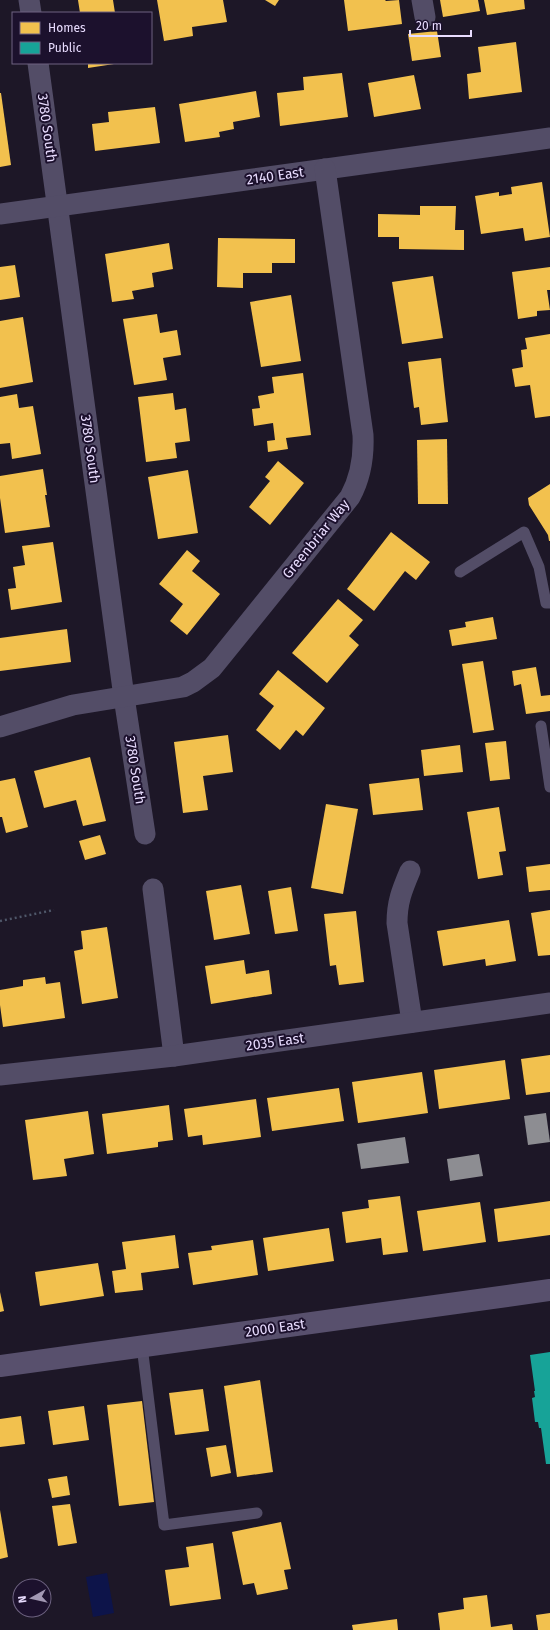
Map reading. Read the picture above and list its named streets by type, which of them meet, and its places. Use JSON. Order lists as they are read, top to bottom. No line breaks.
{"streets":{"street":["3780 South","2140 East","Greenbriar Way","2035 East","2000 East"]},"crossings":[["3780 South","2140 East"],["3780 South","Greenbriar Way"],["2140 East","Greenbriar Way"]],"legend":["Homes","Public"],"scale_bar":"20 m","north":"left"}
